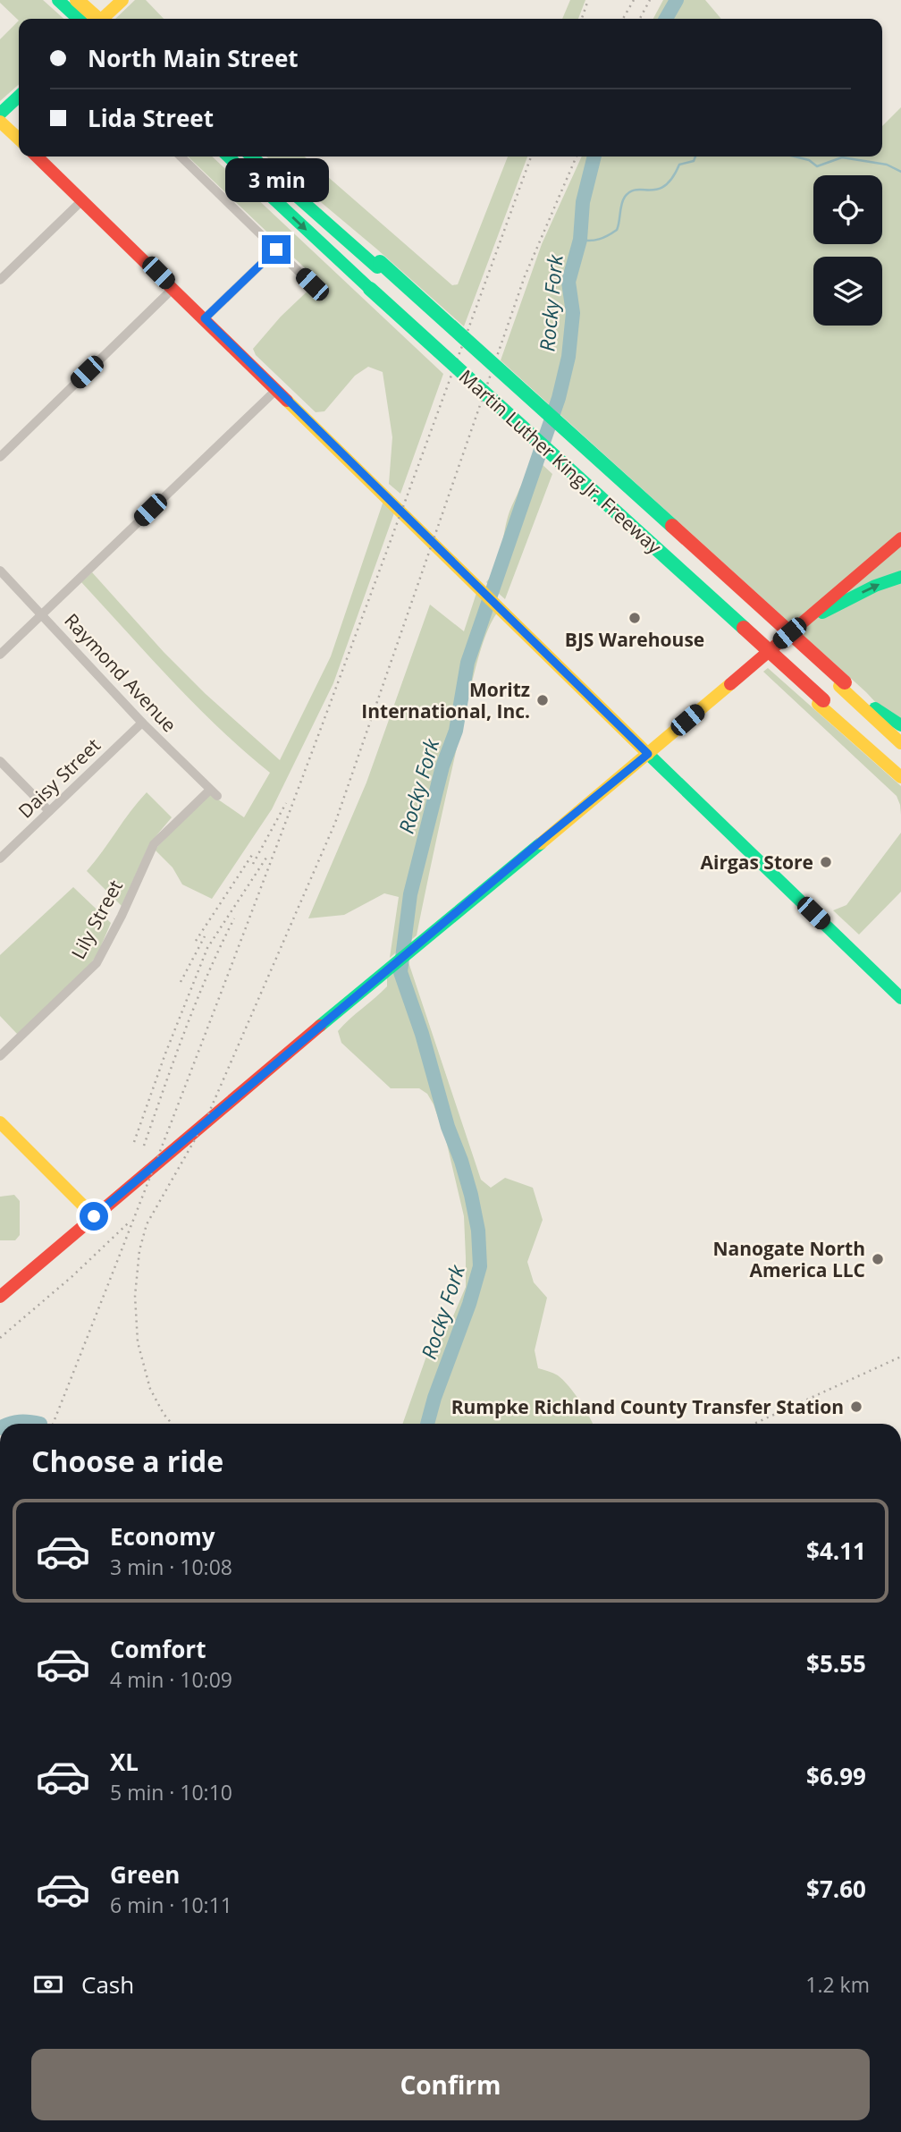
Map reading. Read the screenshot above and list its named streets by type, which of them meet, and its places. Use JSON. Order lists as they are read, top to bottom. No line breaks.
{"streets":{"main road":["Martin Luther King Jr. Freeway"],"street":["Raymond Avenue","Daisy Street","Lily Street"]},"crossings":[["Raymond Avenue","Daisy Street"],["Raymond Avenue","Lily Street"]],"water":["Rocky Fork"],"places":["BJS Warehouse","Moritz International, Inc.","Airgas Store","Nanogate North America LLC","Rumpke Richland County Transfer Station"],"page":{"banner":["North Main Street","Lida Street"],"bubble":"3 min","heading":"Choose a ride","list":[{"name":"Economy","note":"3 min · 10:08","value":"$4.11"},{"name":"Comfort","note":"4 min · 10:09","value":"$5.55"},{"name":"XL","note":"5 min · 10:10","value":"$6.99"},{"name":"Green","note":"6 min · 10:11","value":"$7.60"}],"pay":["Cash","1.2 km"],"buttons":"Confirm"}}
